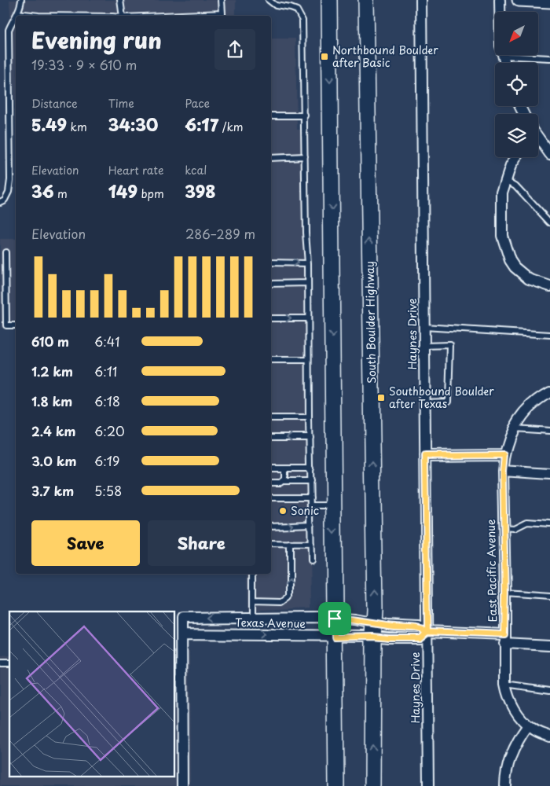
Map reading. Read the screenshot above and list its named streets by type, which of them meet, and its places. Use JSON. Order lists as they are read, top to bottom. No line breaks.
{"streets":{"main road":["South Boulder Highway"],"street":["Haynes Drive","East Pacific Avenue","Texas Avenue"]},"crossings":[["South Boulder Highway","Texas Avenue"],["Haynes Drive","Texas Avenue"],["East Pacific Avenue","Texas Avenue"]],"places":{"transit":["Northbound Boulder after Basic","Southbound Boulder after Texas"],"other":["Sonic"]},"north":"bottom left","page":{"heading":["Evening run","19:33 · 9 × 610 m"],"stats":[["Distance","5.49 km"],["Time","34:30"],["Pace","6:17 /km"],["Elevation","36 m"],["Heart rate","149 bpm"],["kcal","398"]],"chart":["Elevation","286–289 m"],"list":[{"name":"610 m","note":"6:41"},{"name":"1.2 km","note":"6:11"},{"name":"1.8 km","note":"6:18"},{"name":"2.4 km","note":"6:20"},{"name":"3.0 km","note":"6:19"},{"name":"3.7 km","note":"5:58"}],"buttons":["Save","Share"]}}
